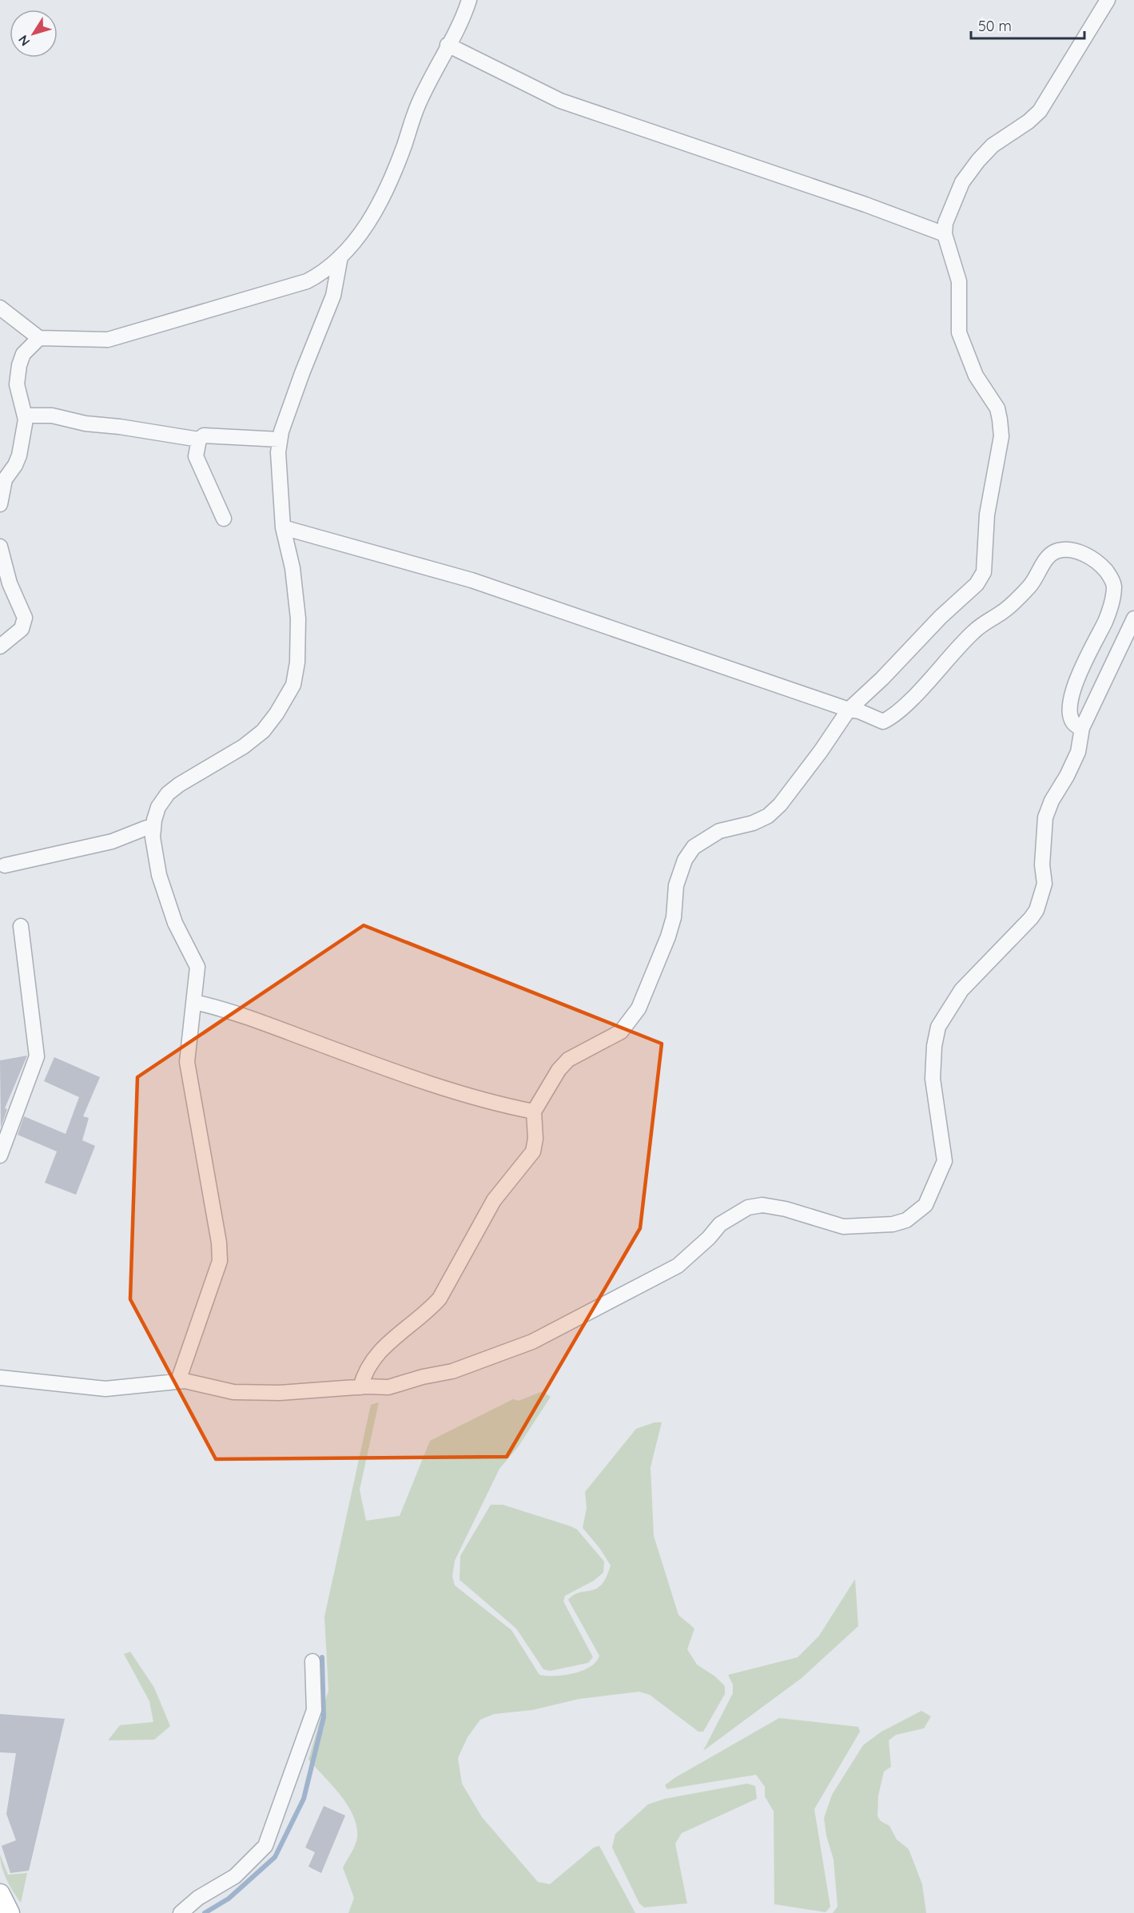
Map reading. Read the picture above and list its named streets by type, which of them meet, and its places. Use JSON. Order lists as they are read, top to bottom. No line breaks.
{"scale_bar":"50 m","north":"bottom left"}
